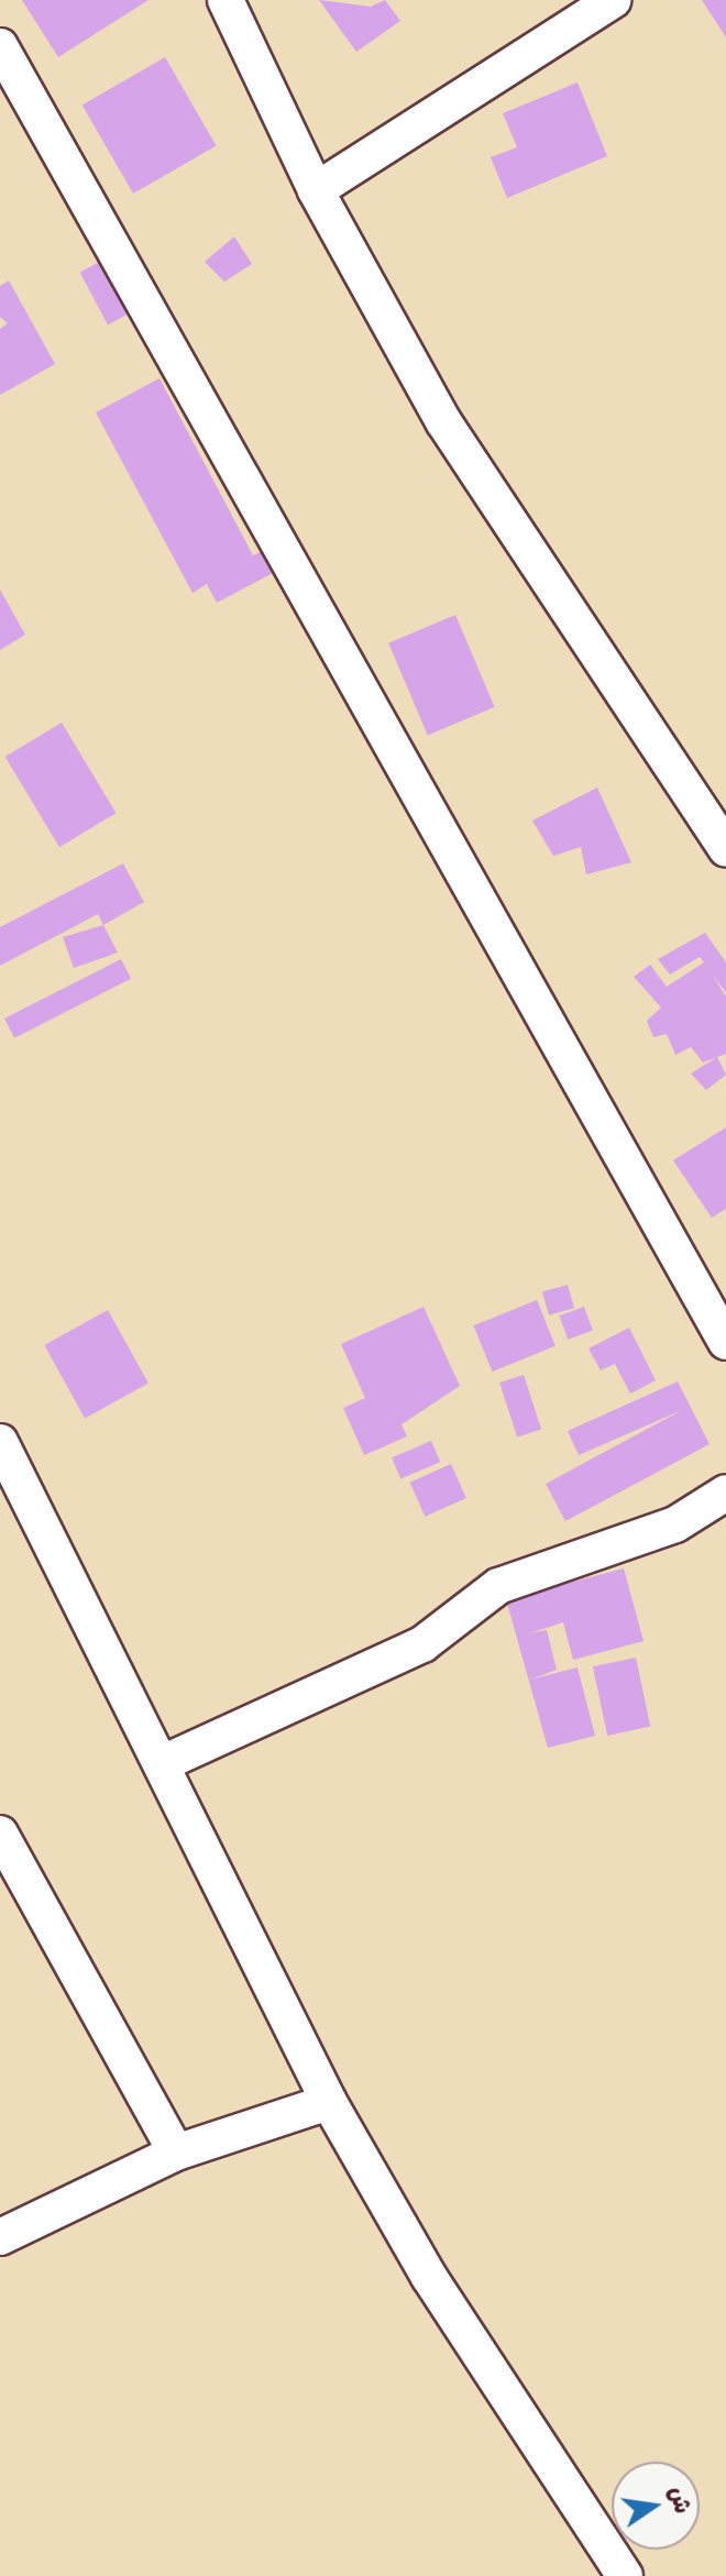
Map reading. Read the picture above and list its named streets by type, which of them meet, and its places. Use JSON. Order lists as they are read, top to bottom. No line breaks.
{"north":"right"}
